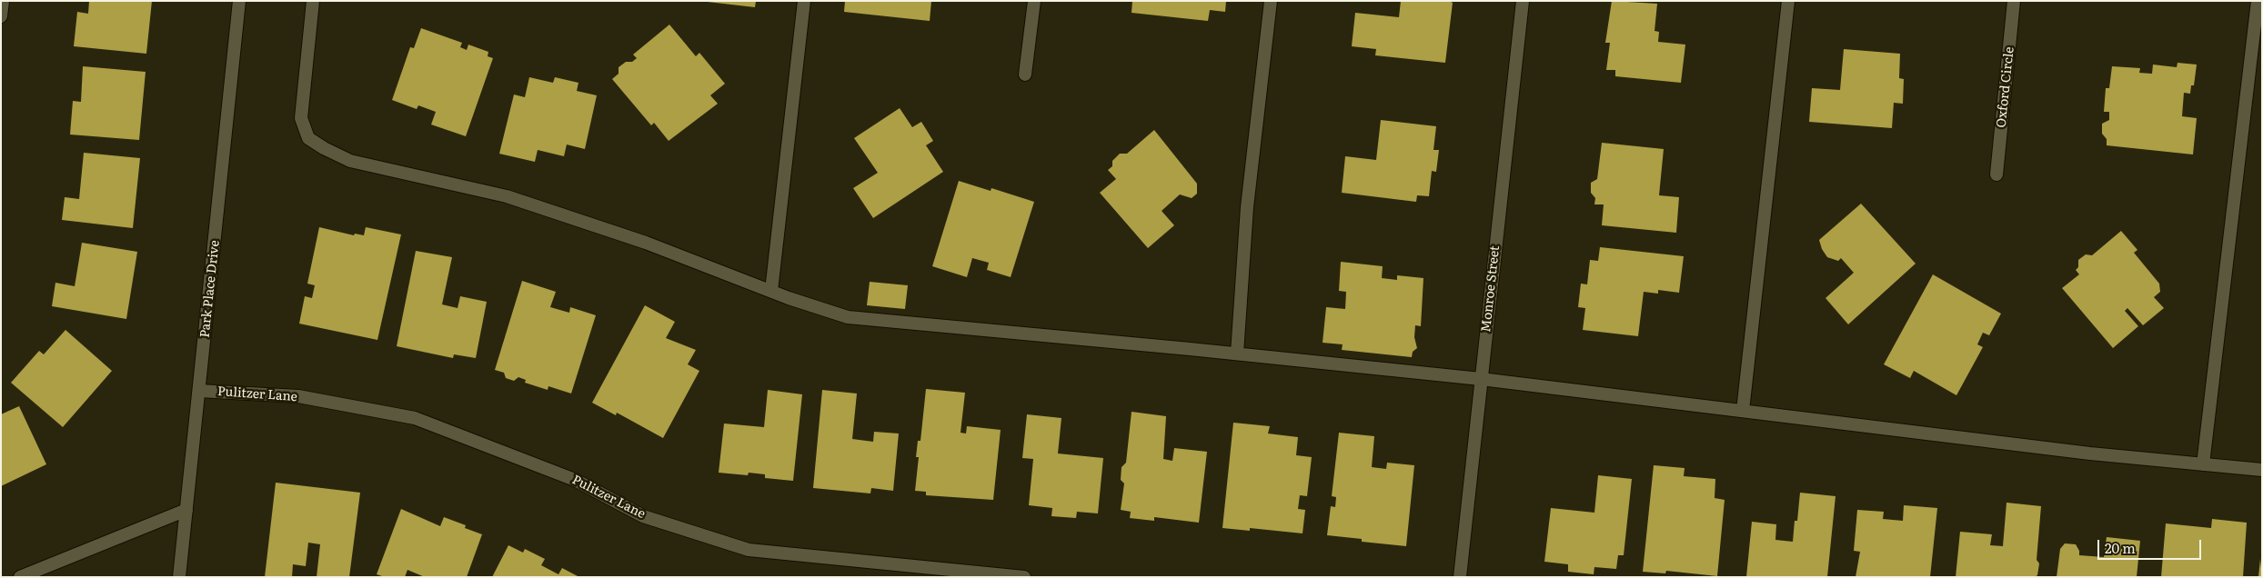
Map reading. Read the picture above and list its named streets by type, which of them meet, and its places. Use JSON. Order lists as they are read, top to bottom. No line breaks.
{"streets":{"street":["Oxford Circle","Park Place Drive","Monroe Street","Pulitzer Lane"]},"crossings":[["Park Place Drive","Pulitzer Lane"]],"scale_bar":"20 m"}
